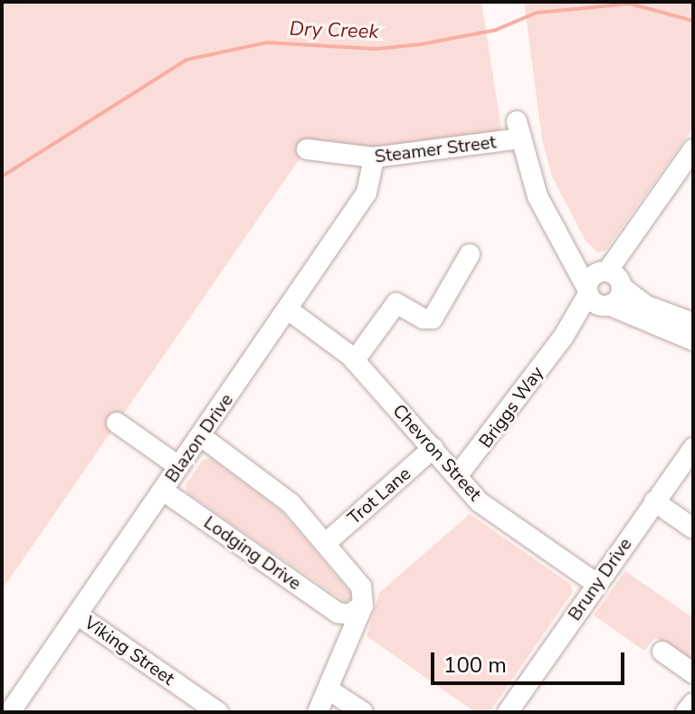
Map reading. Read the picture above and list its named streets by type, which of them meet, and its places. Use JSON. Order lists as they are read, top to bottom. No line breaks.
{"streets":{"street":["Steamer Street","Briggs Way","Blazon Drive","Chevron Street","Trot Lane","Lodging Drive","Bruny Drive","Viking Street"]},"crossings":[["Steamer Street","Blazon Drive"],["Briggs Way","Chevron Street"],["Blazon Drive","Chevron Street"],["Blazon Drive","Lodging Drive"],["Blazon Drive","Viking Street"],["Chevron Street","Trot Lane"],["Chevron Street","Bruny Drive"]],"water":["Dry Creek"],"scale_bar":"100 m"}
